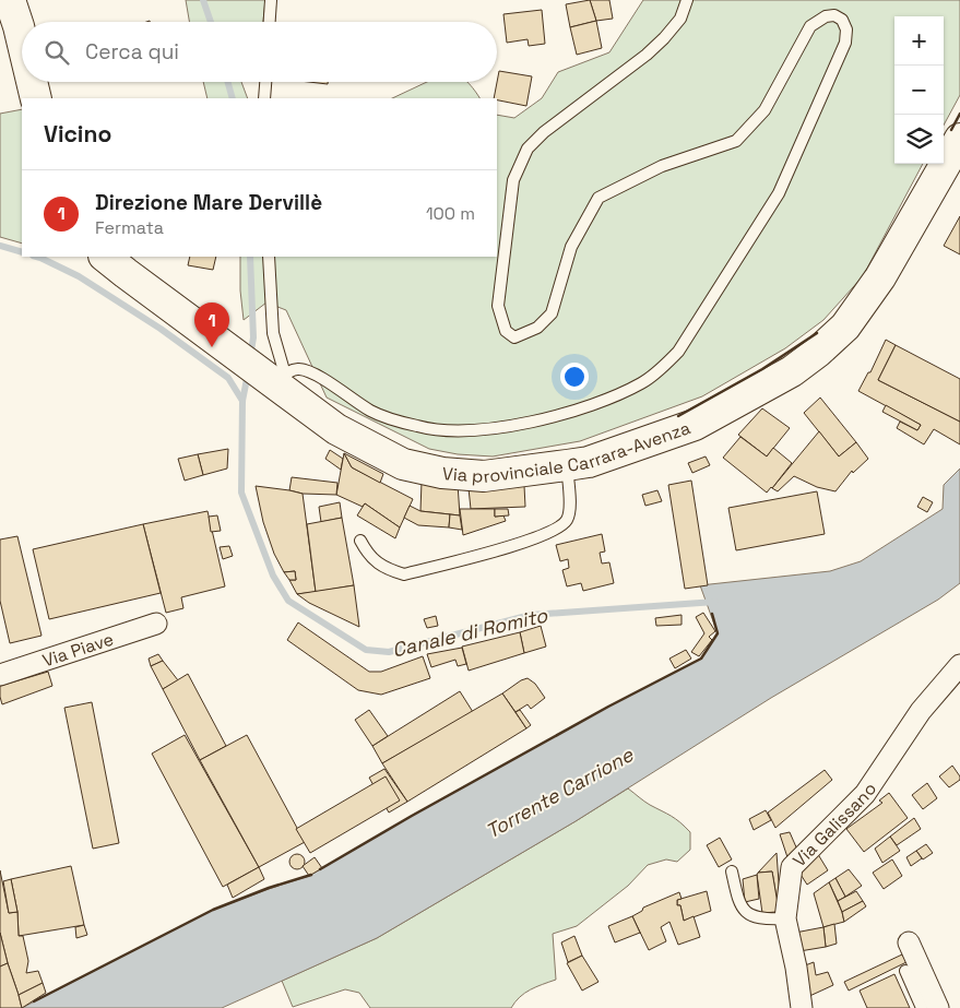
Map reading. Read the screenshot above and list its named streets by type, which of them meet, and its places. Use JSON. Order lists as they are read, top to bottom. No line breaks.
{"streets":{"main road":["Via provinciale Carrara-Avenza"],"street":["Via Piave","Via Galissano"]},"water":["Canale di Romito","Torrente Carrione"],"page":{"map_buttons":["+","−"],"search":"Cerca qui","heading":"Vicino","list":[{"mark":"1","name":"Direzione Mare Dervillè","note":"Fermata","value":"100 m"}],"pins":"1"}}
